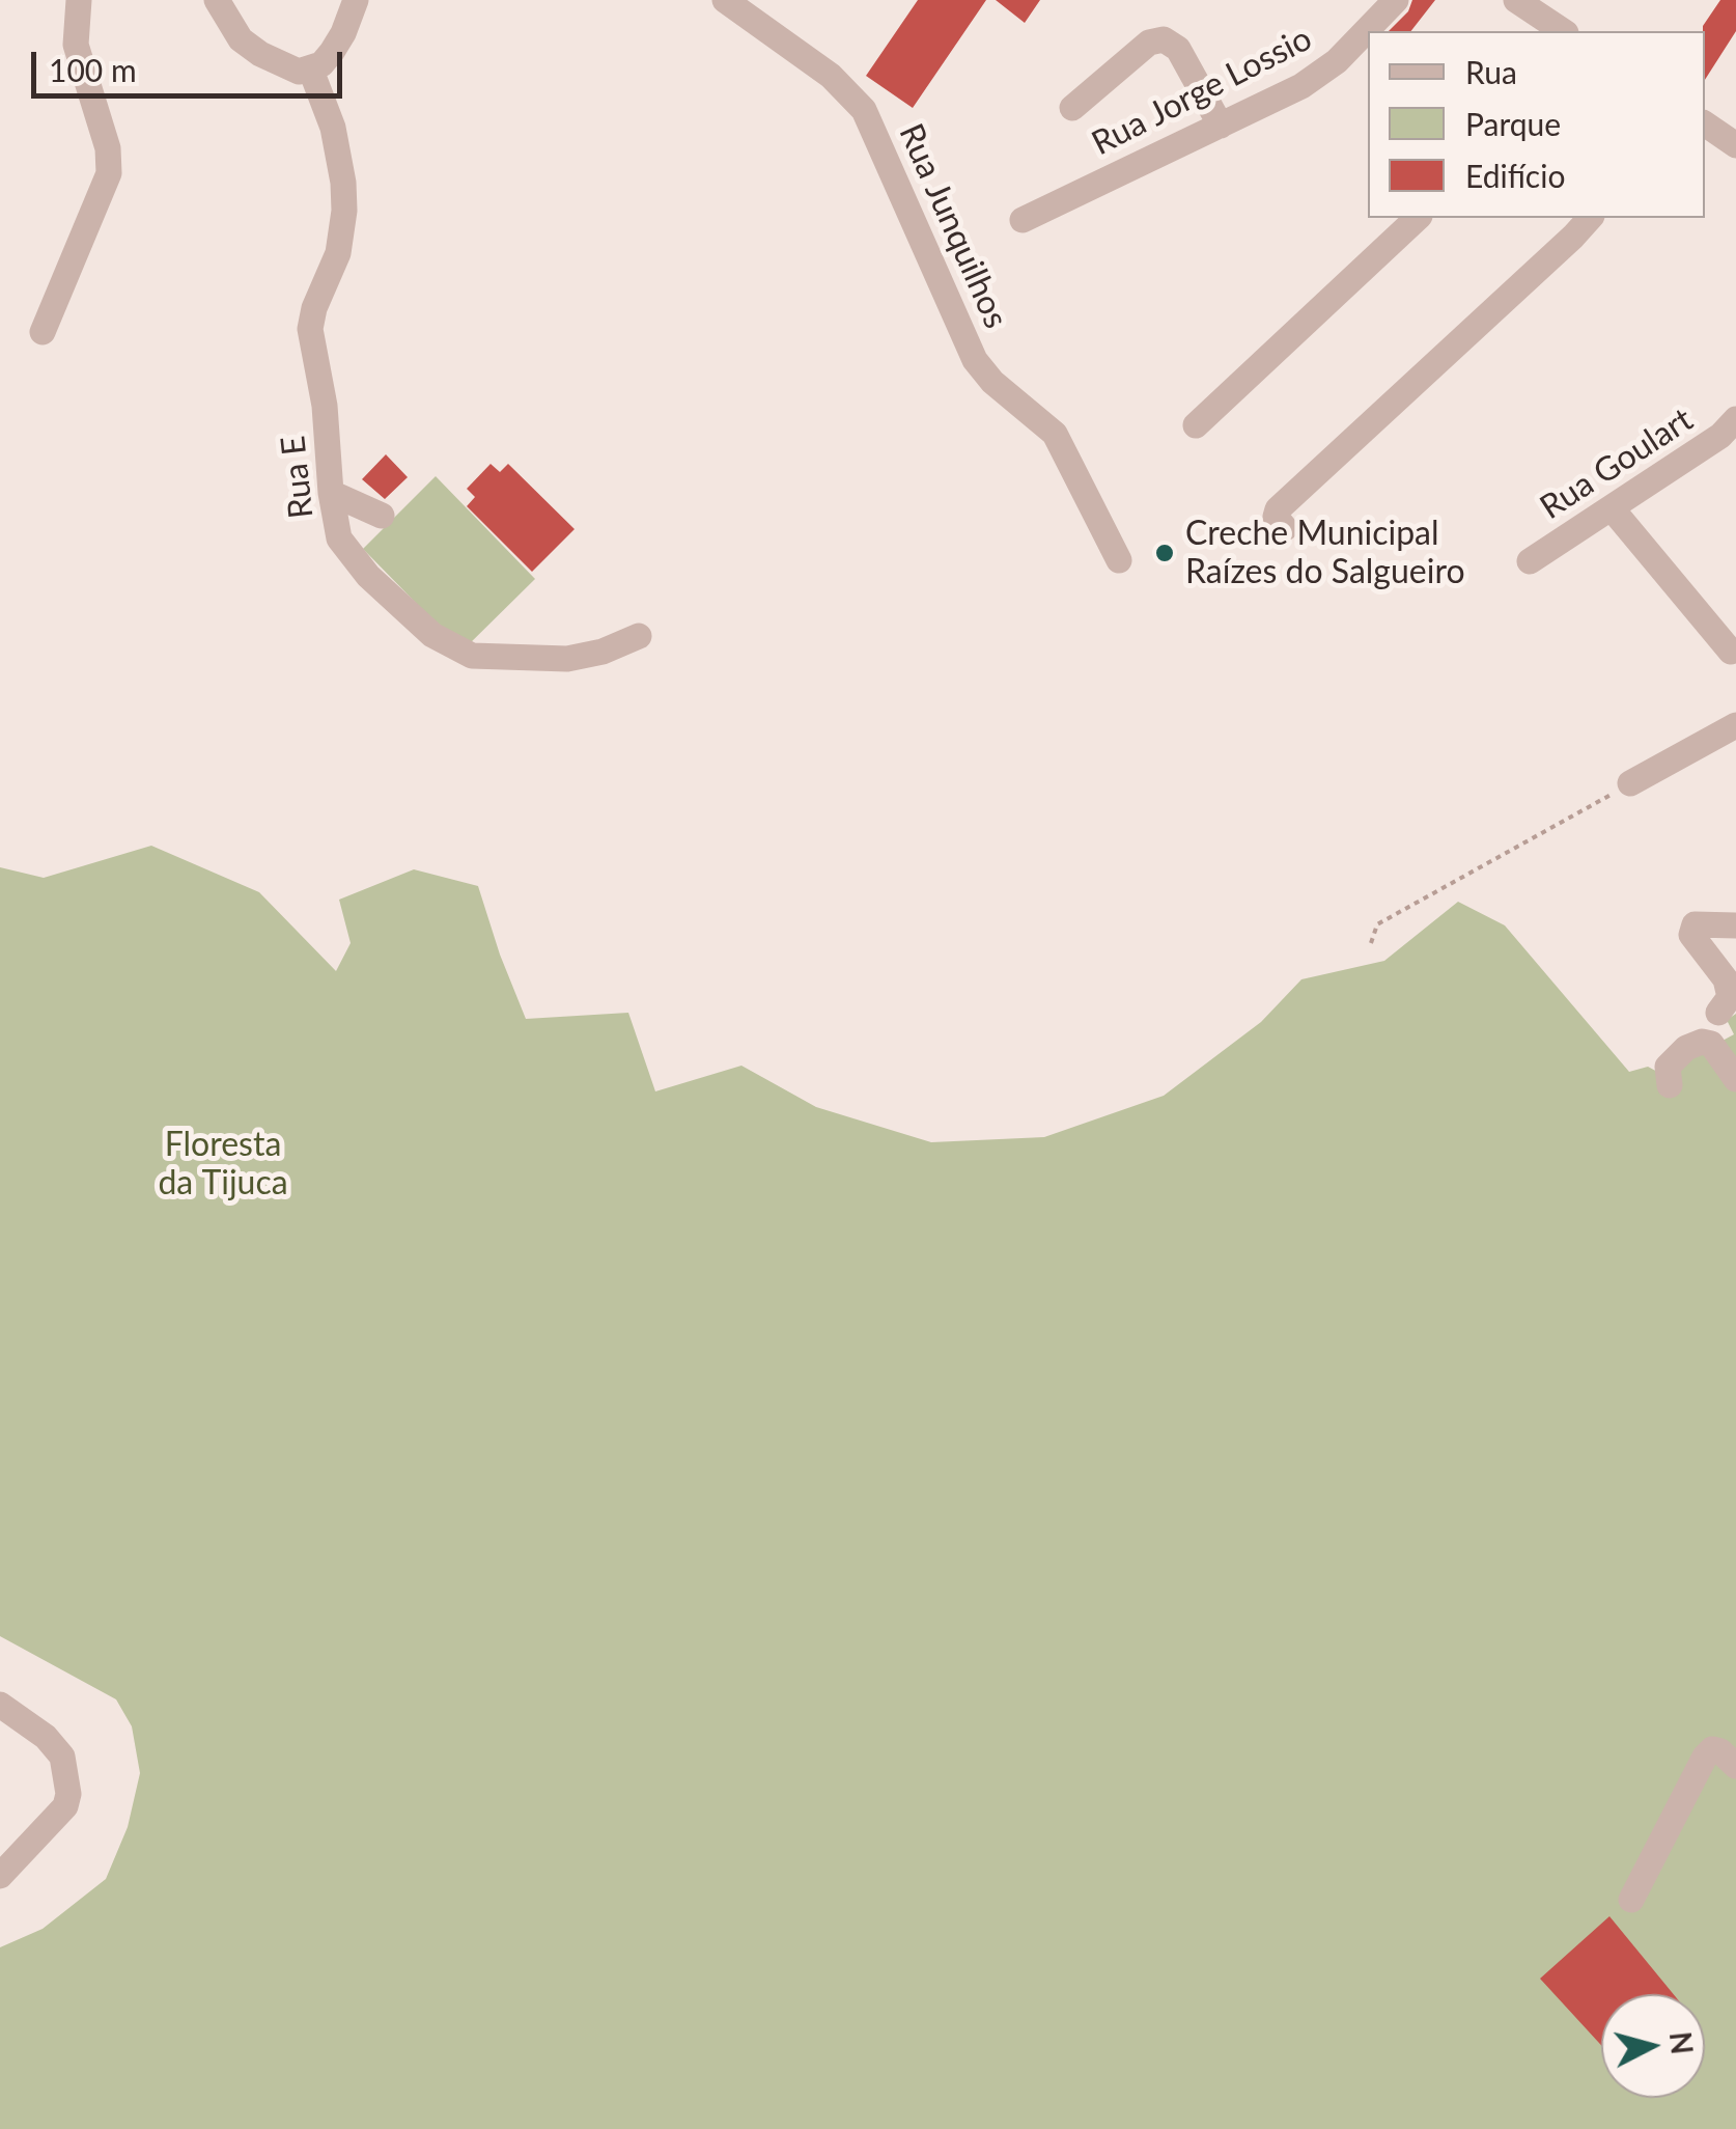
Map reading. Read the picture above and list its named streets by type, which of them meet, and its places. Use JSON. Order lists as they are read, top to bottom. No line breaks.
{"streets":{"street":["Rua Jorge Lossio","Rua Junquilhos","Rua Goulart","Rua E"]},"parks":["Floresta da Tijuca"],"places":["Creche Municipal Raízes do Salgueiro"],"legend":["Rua","Parque","Edifício"],"scale_bar":"100 m","north":"right"}
